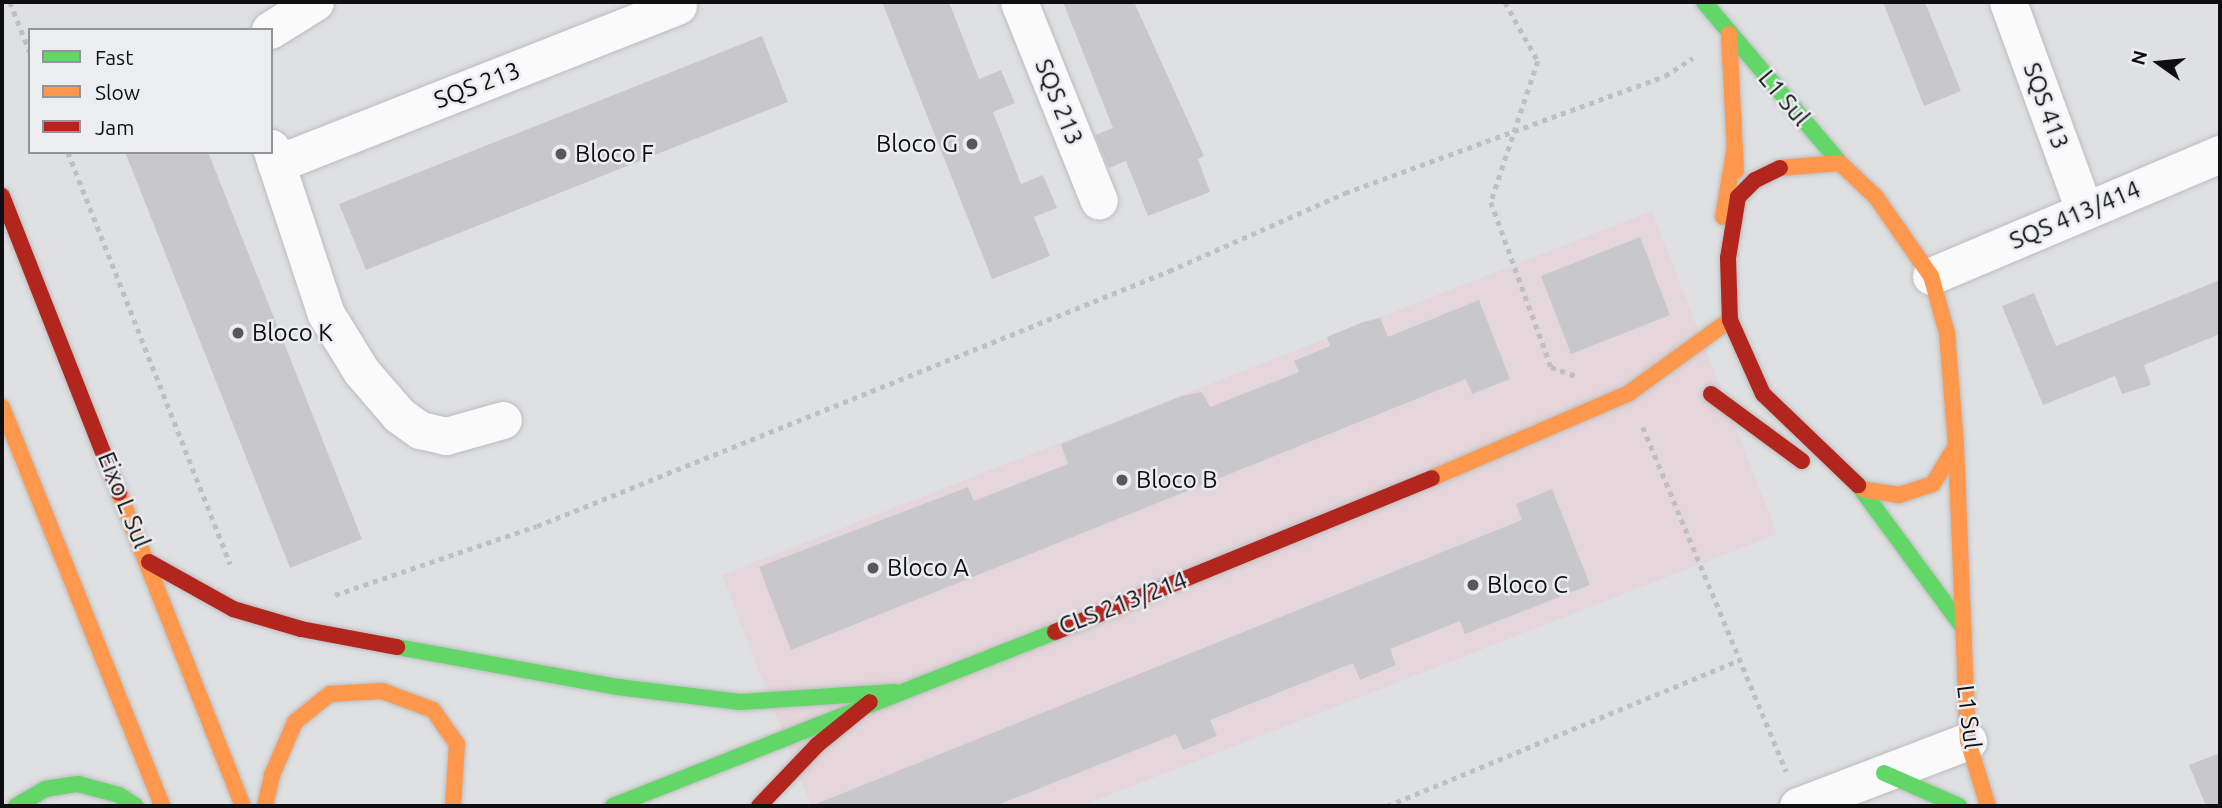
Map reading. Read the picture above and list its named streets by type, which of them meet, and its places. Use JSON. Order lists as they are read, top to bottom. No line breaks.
{"streets":{"street":["SQS 213","L1 Sul","SQS 413","SQS 413/414","Eixo L Sul","CLS 213/214"]},"crossings":[["L1 Sul","SQS 413/414"],["L1 Sul","CLS 213/214"],["SQS 413","SQS 413/414"]],"places":["Bloco G","Bloco F","Bloco K","Bloco B","Bloco A","Bloco C"],"legend":["Fast","Slow","Jam"],"north":"left"}
